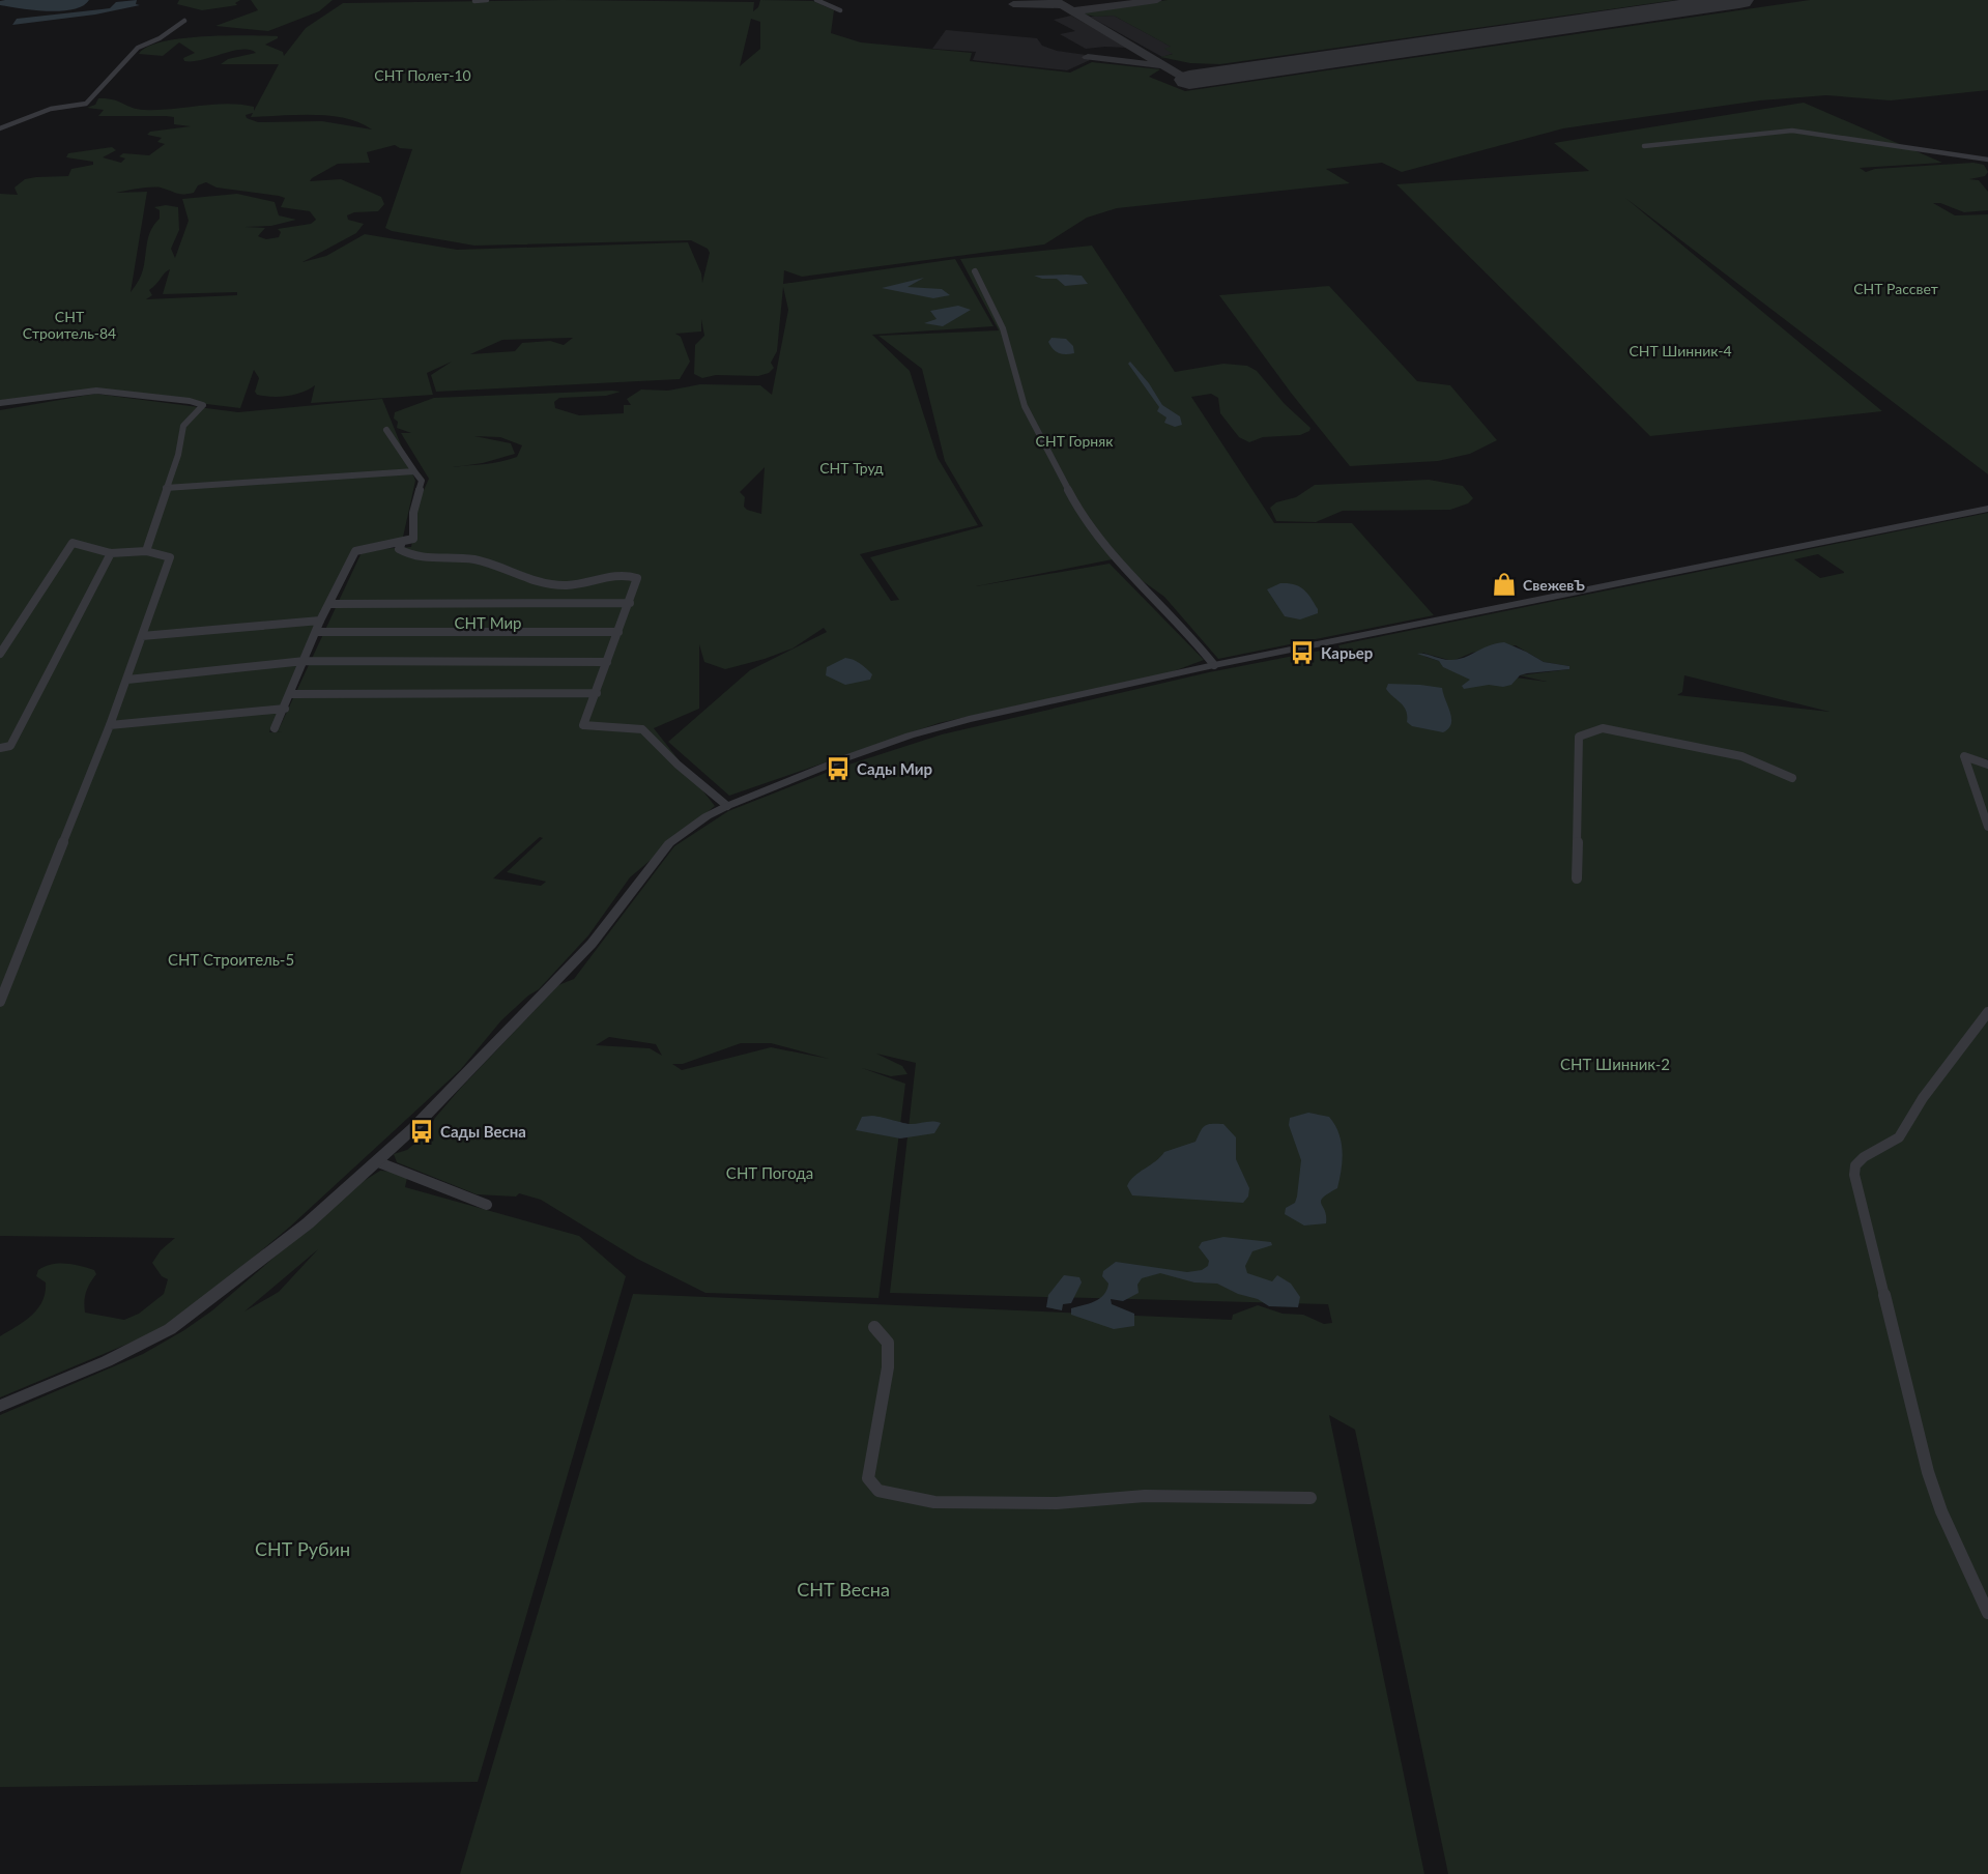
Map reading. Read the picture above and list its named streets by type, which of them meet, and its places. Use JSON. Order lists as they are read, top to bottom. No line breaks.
{"parks":["СНТ Полет-10","СНТ Рассвет","СНТ Строитель-84","СНТ Шинник-4","СНТ Горняк","СНТ Труд","СНТ Мир","СНТ Строитель-5","СНТ Шинник-2","СНТ Погода","СНТ Рубин","СНТ Весна"],"places":{"shop":["СвежевЪ"],"bus stop":["Карьер","Сады Мир","Сады Весна"]}}
